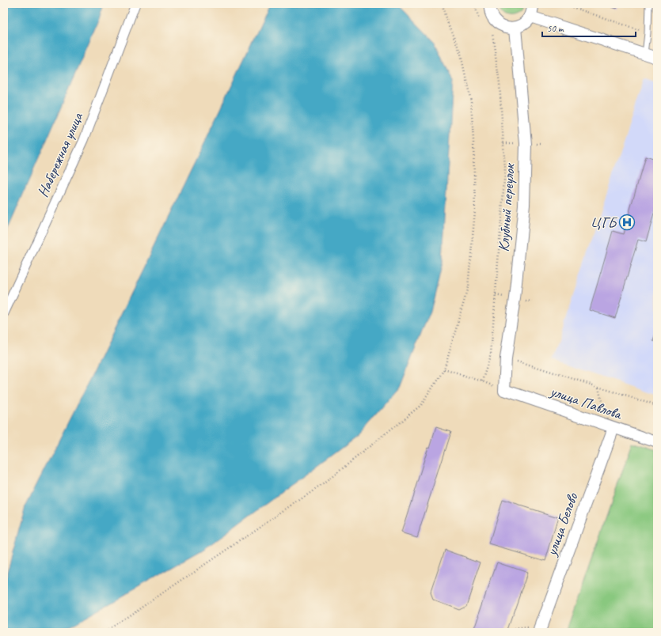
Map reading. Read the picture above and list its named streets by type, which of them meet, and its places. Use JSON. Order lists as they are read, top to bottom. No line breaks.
{"streets":{"street":["Набережная улица","Клубный переулок","улица Павлова","улица Белово"]},"crossings":[["Клубный переулок","улица Павлова"],["улица Павлова","улица Белово"]],"places":{"hospital":["ЦГБ"]},"scale_bar":"50 m"}
